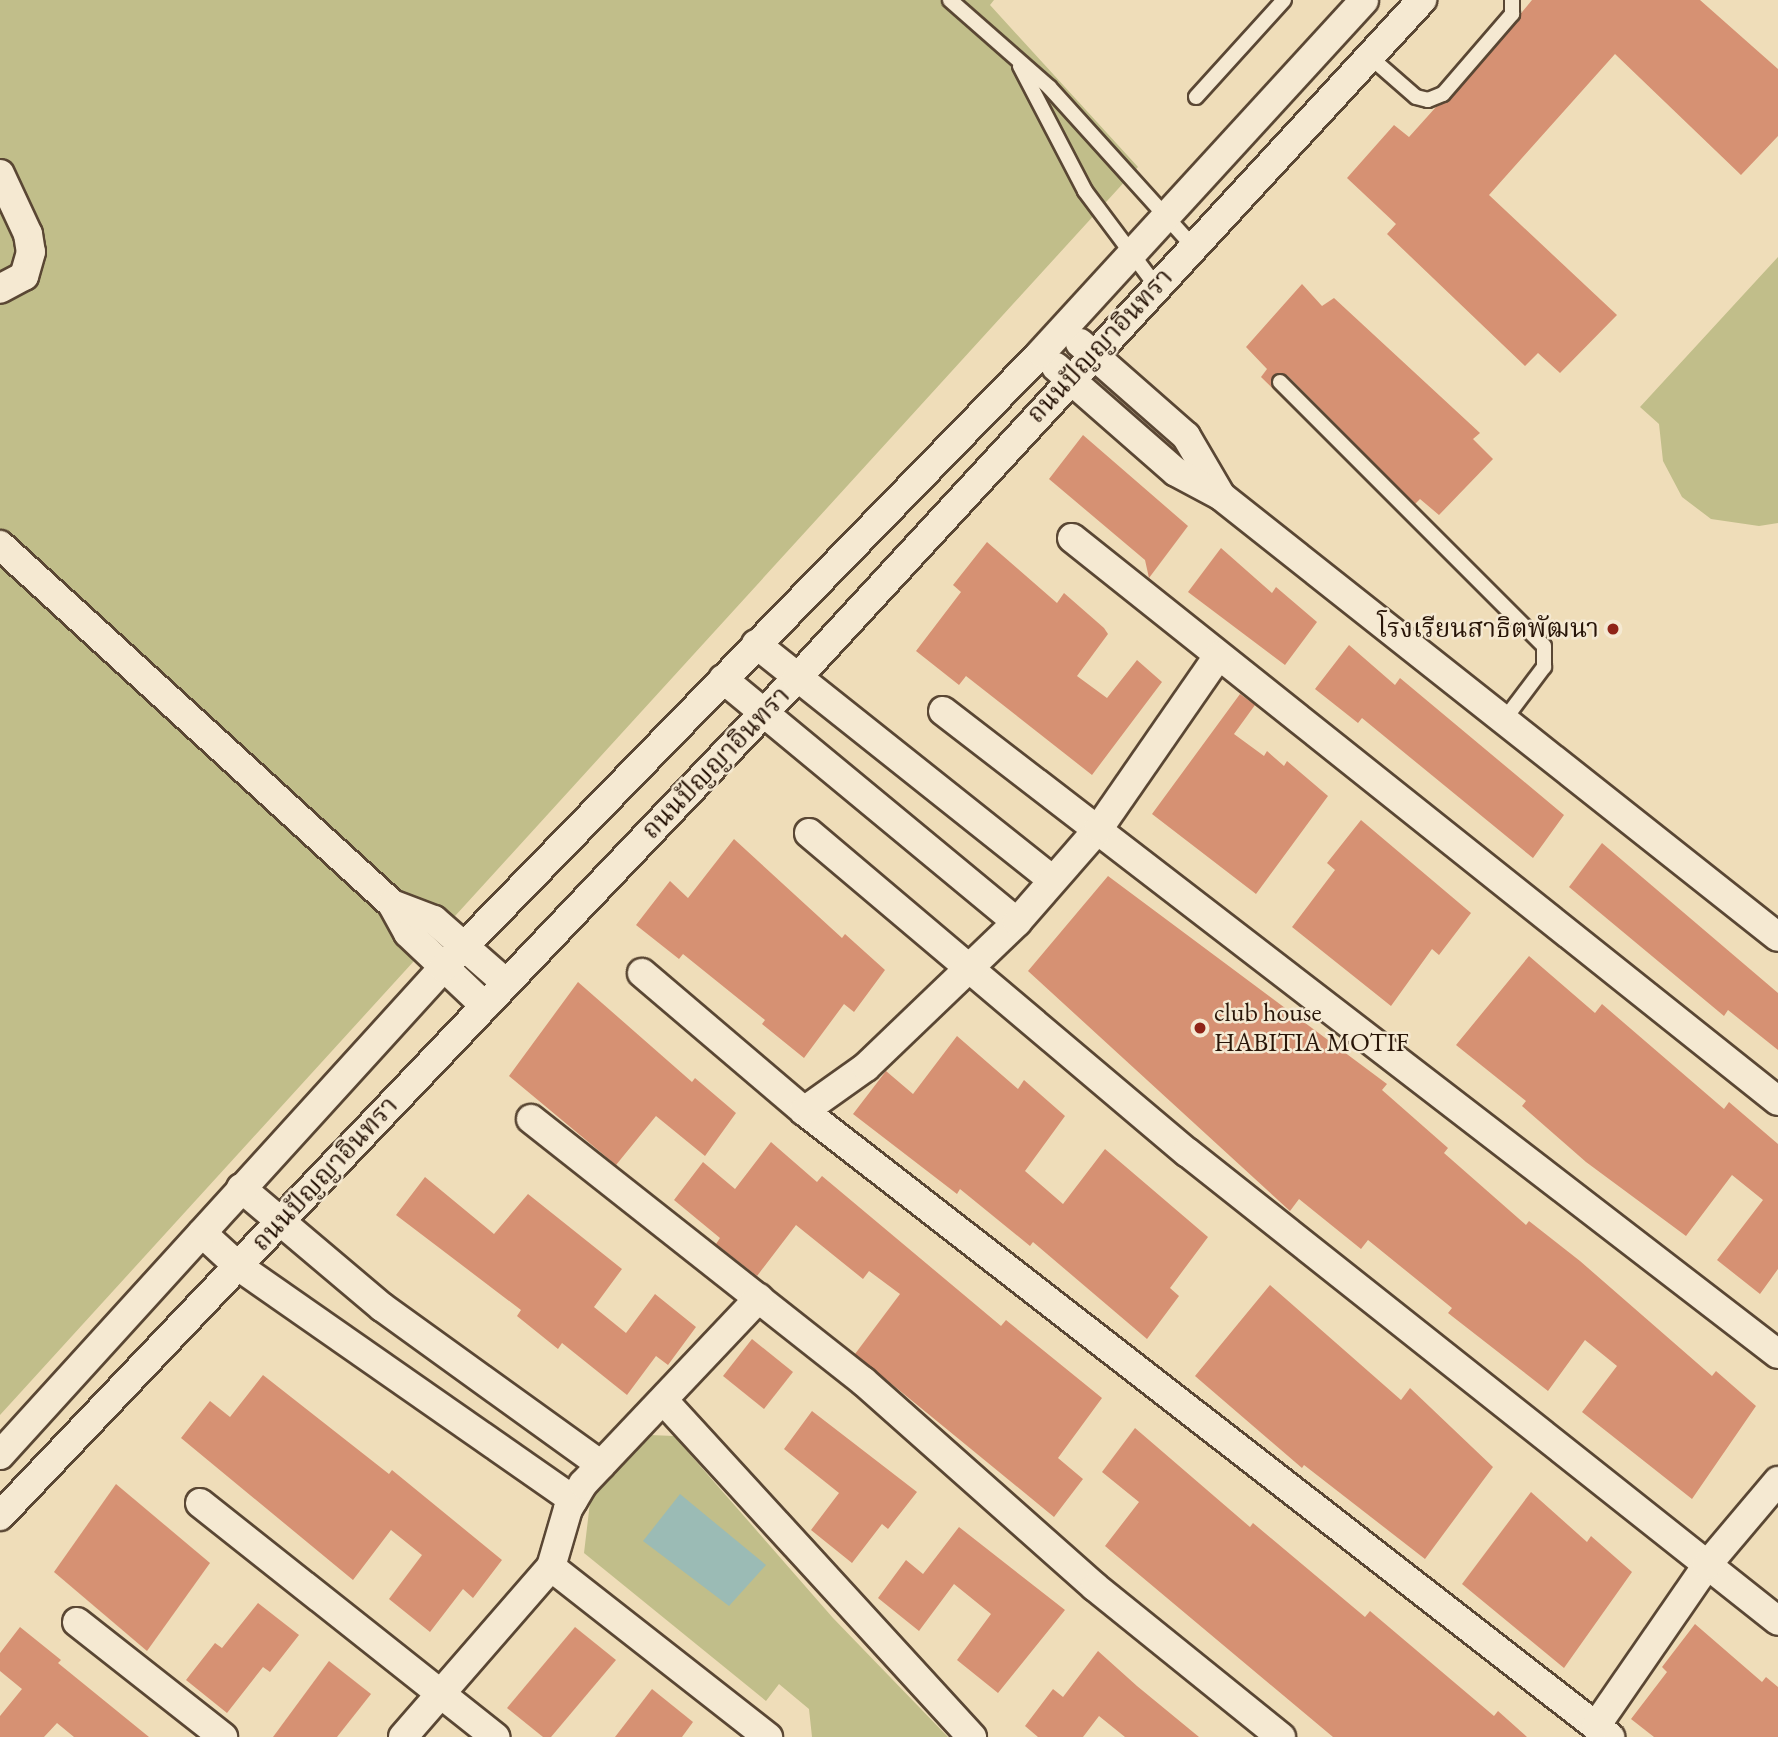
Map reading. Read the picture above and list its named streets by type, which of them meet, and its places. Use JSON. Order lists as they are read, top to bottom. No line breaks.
{"streets":{"street":["ถนนปัญญาอินทรา"]},"places":["โรงเรียนสาธิตพัฒนา","club house HABITIA MOTIF"]}
